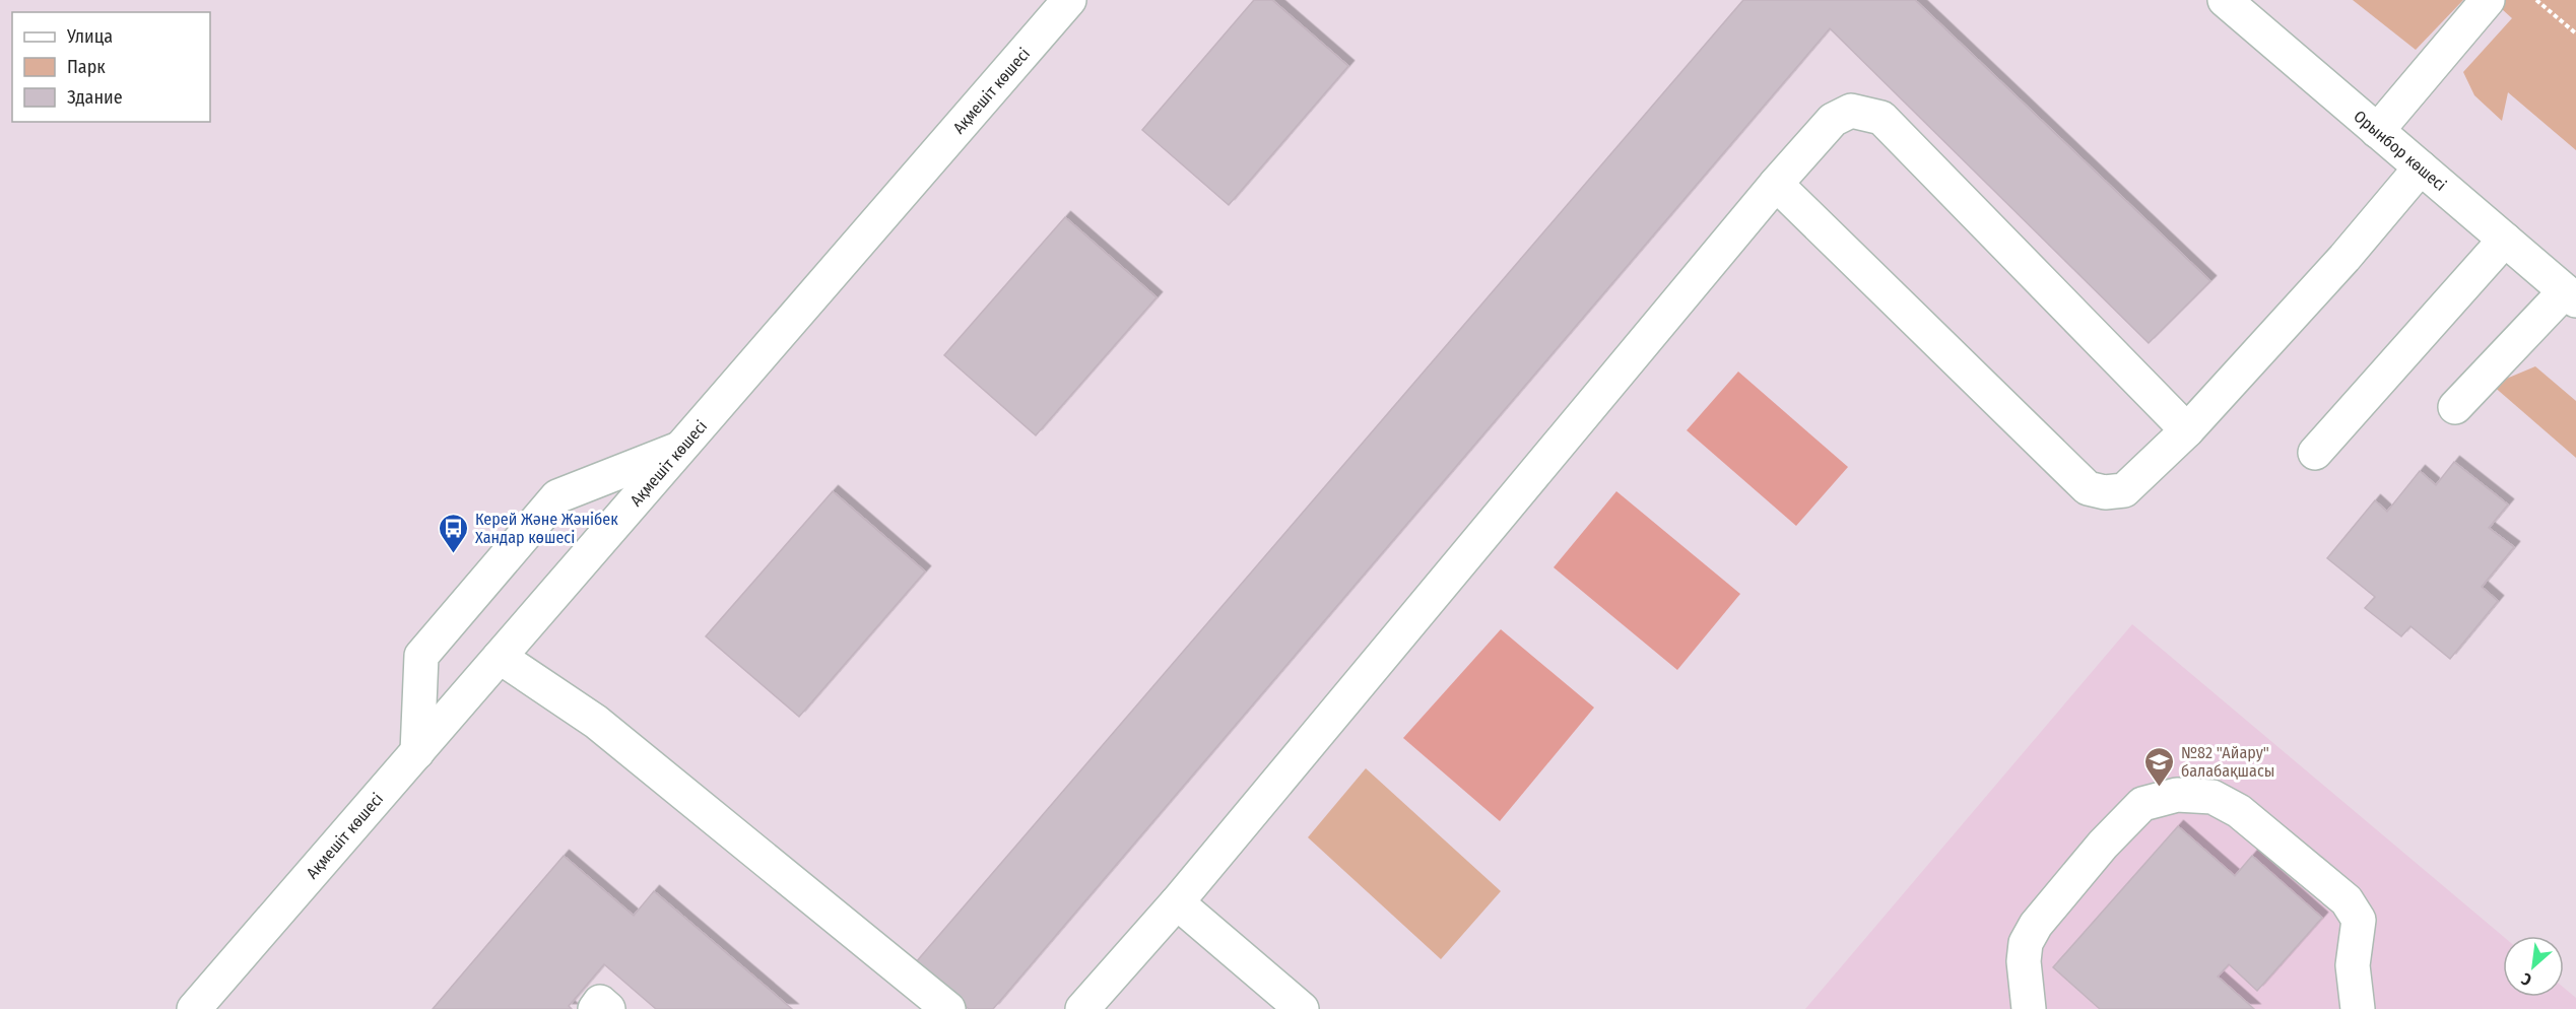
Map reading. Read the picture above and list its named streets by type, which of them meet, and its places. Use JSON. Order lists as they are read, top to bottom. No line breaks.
{"streets":{"street":["Ақмешіт көшесі","Орынбор көшесі"]},"places":{"bus stop":["Керей Және Жәнібек Хандар көшесі"],"school or university":["№82 \"Айару\" балабақшасы"]},"legend":["Улица","Парк","Здание"],"north":"bottom left"}
